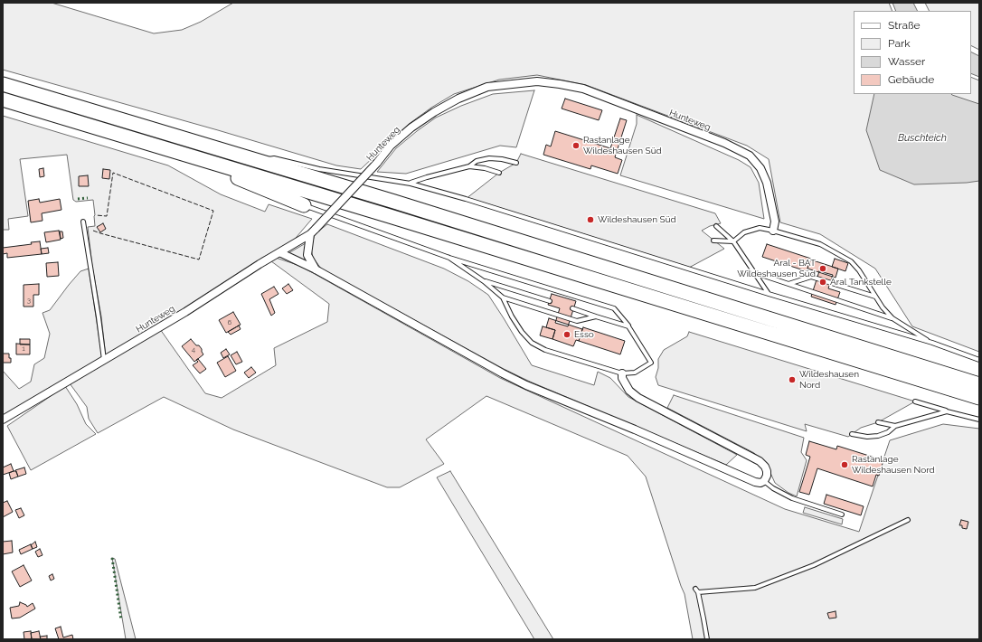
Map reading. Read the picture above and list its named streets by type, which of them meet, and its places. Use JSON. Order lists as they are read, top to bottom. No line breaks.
{"streets":{"street":["Hunteweg"]},"water":["Buschteich"],"places":["Rastanlage Wildeshausen Süd","Wildeshausen Süd","Aral - BAT Wildeshausen Süd","Aral Tankstelle","Esso","Wildeshausen Nord","Rastanlage Wildeshausen Nord"],"house_numbers":["3","6","1","4"],"legend":["Straße","Park","Wasser","Gebäude"]}
